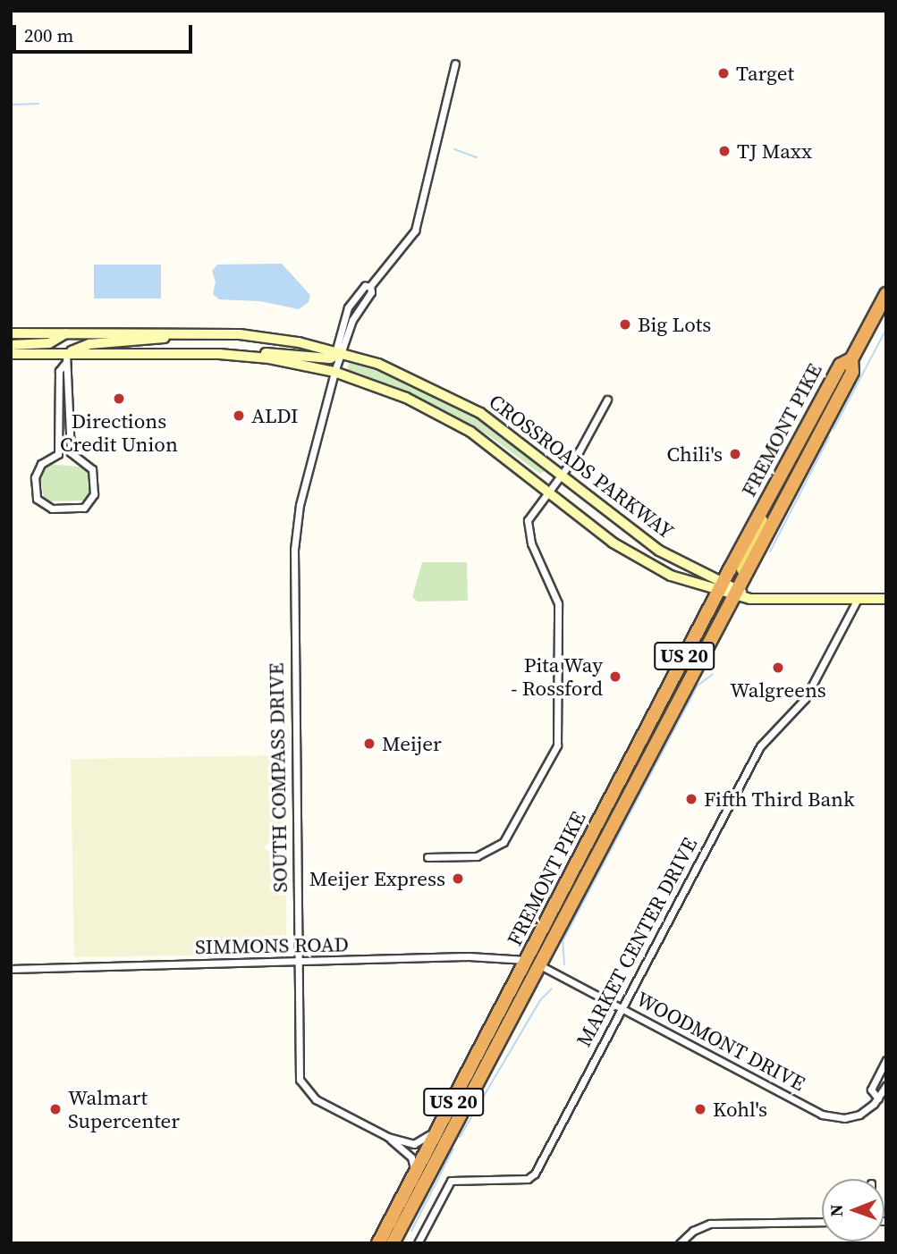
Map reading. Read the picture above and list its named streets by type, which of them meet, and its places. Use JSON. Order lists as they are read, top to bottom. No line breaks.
{"streets":{"highway":["FREMONT PIKE","US 20"],"street":["CROSSROADS PARKWAY","SOUTH COMPASS DRIVE","MARKET CENTER DRIVE","SIMMONS ROAD","WOODMONT DRIVE"]},"crossings":[["FREMONT PIKE","CROSSROADS PARKWAY"],["FREMONT PIKE","US 20"],["FREMONT PIKE","SOUTH COMPASS DRIVE"],["FREMONT PIKE","SIMMONS ROAD"],["FREMONT PIKE","WOODMONT DRIVE"],["CROSSROADS PARKWAY","SOUTH COMPASS DRIVE"],["SOUTH COMPASS DRIVE","SIMMONS ROAD"],["MARKET CENTER DRIVE","WOODMONT DRIVE"],["SIMMONS ROAD","WOODMONT DRIVE"]],"places":["Target","TJ Maxx","Big Lots","Directions Credit Union","ALDI","Chili's","Walgreens","Pita Way - Rossford","Meijer","Fifth Third Bank","Meijer Express","Walmart Supercenter","Kohl's"],"scale_bar":"200 m","north":"left"}
